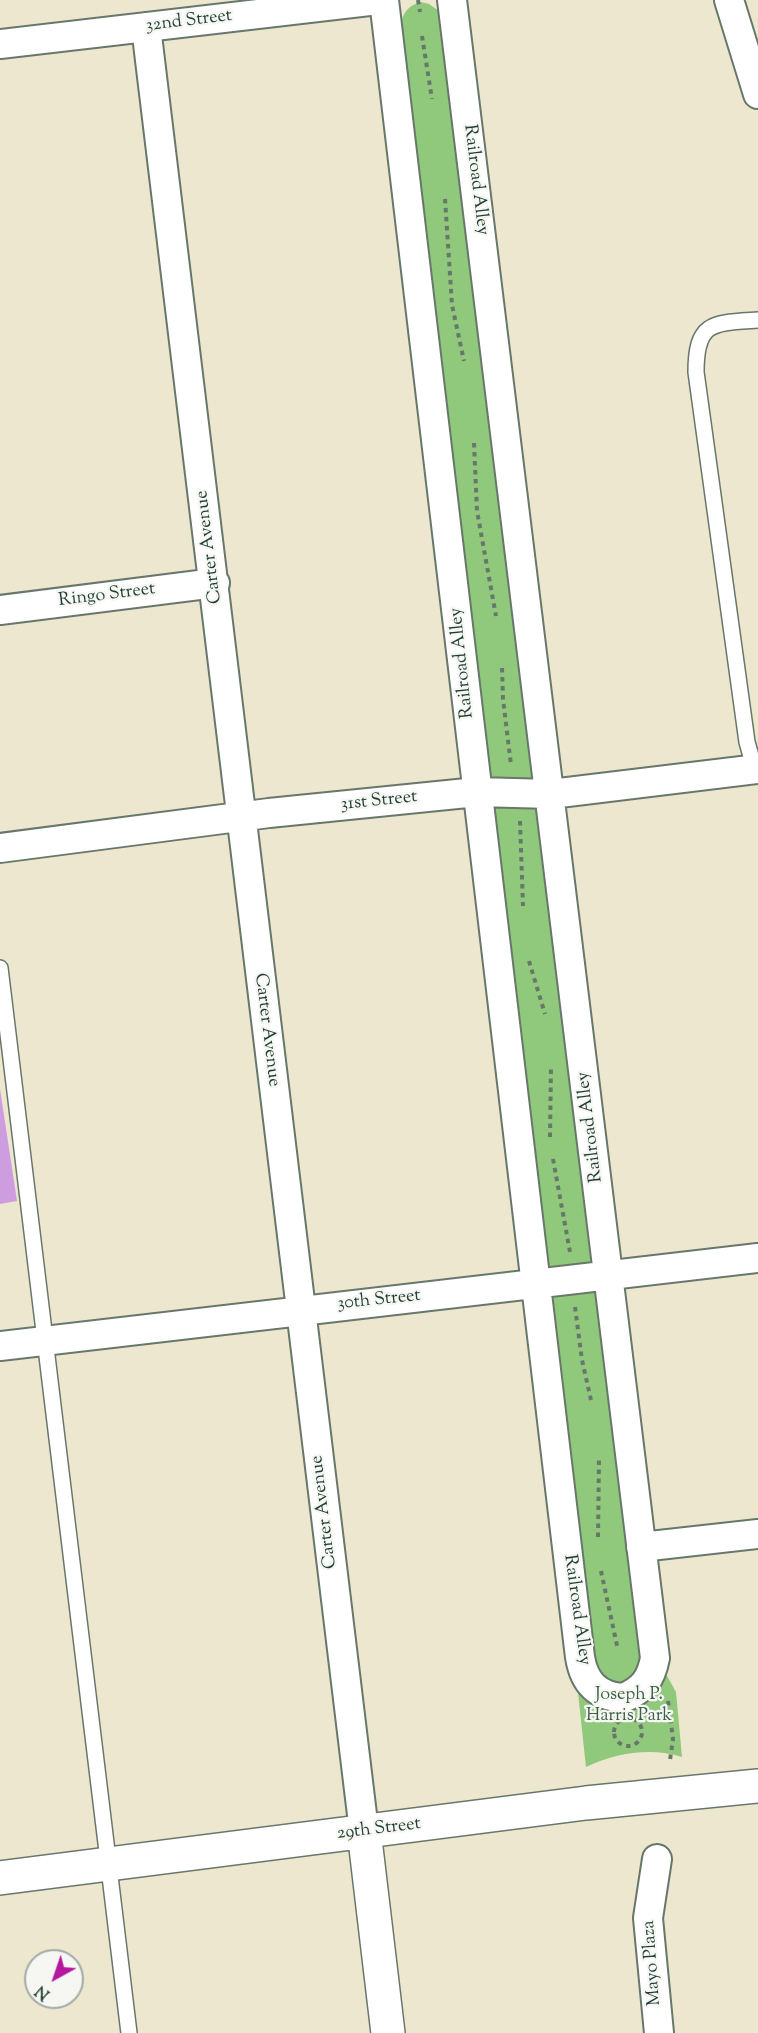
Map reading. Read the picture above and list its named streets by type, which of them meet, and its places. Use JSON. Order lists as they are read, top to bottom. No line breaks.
{"streets":{"street":["32nd Street","Railroad Alley","Carter Avenue","Ringo Street","31st Street","30th Street","29th Street","Mayo Plaza"]},"crossings":[["32nd Street","Carter Avenue"],["Railroad Alley","31st Street"],["Railroad Alley","30th Street"],["Carter Avenue","Ringo Street"],["Carter Avenue","31st Street"],["Carter Avenue","30th Street"],["Carter Avenue","29th Street"]],"parks":["Joseph P. Harris Park"],"north":"bottom left"}
